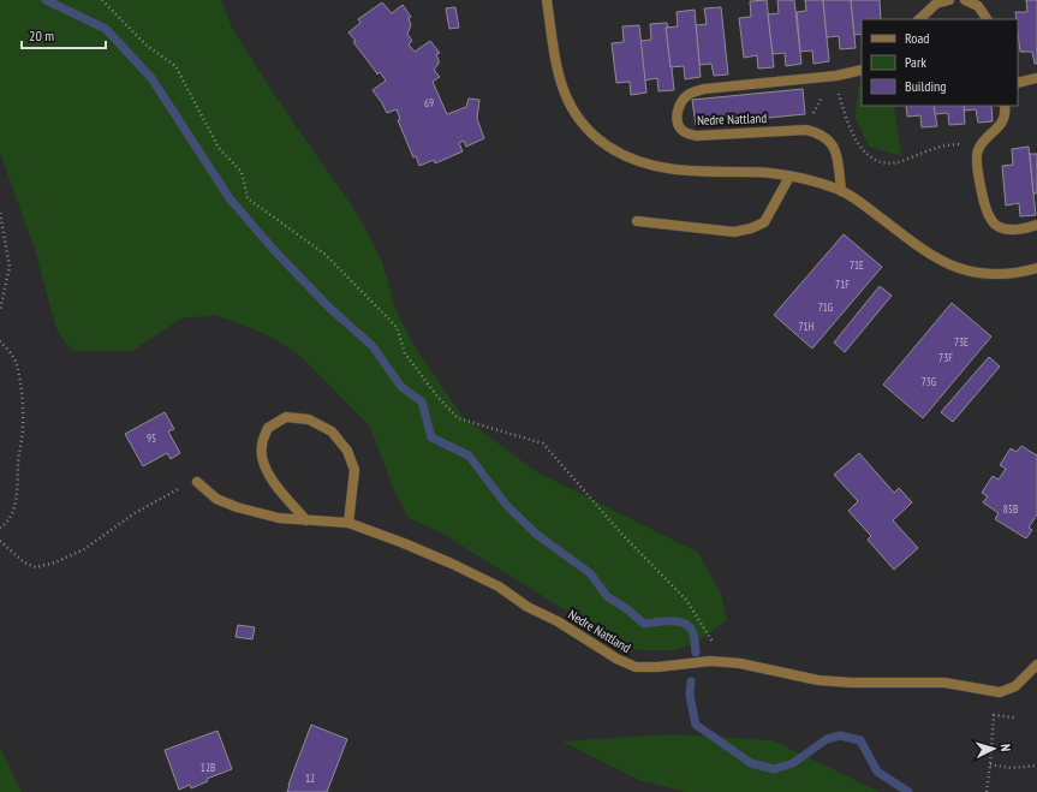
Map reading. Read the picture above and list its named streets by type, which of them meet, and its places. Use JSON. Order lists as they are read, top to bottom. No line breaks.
{"streets":{"street":["Nedre Nattland"]},"house_numbers":["69","71E","71F","71G","71H","73E","73F","73G","95","85B","12B","12"],"legend":["Road","Park","Building"],"scale_bar":"20 m","north":"right"}
